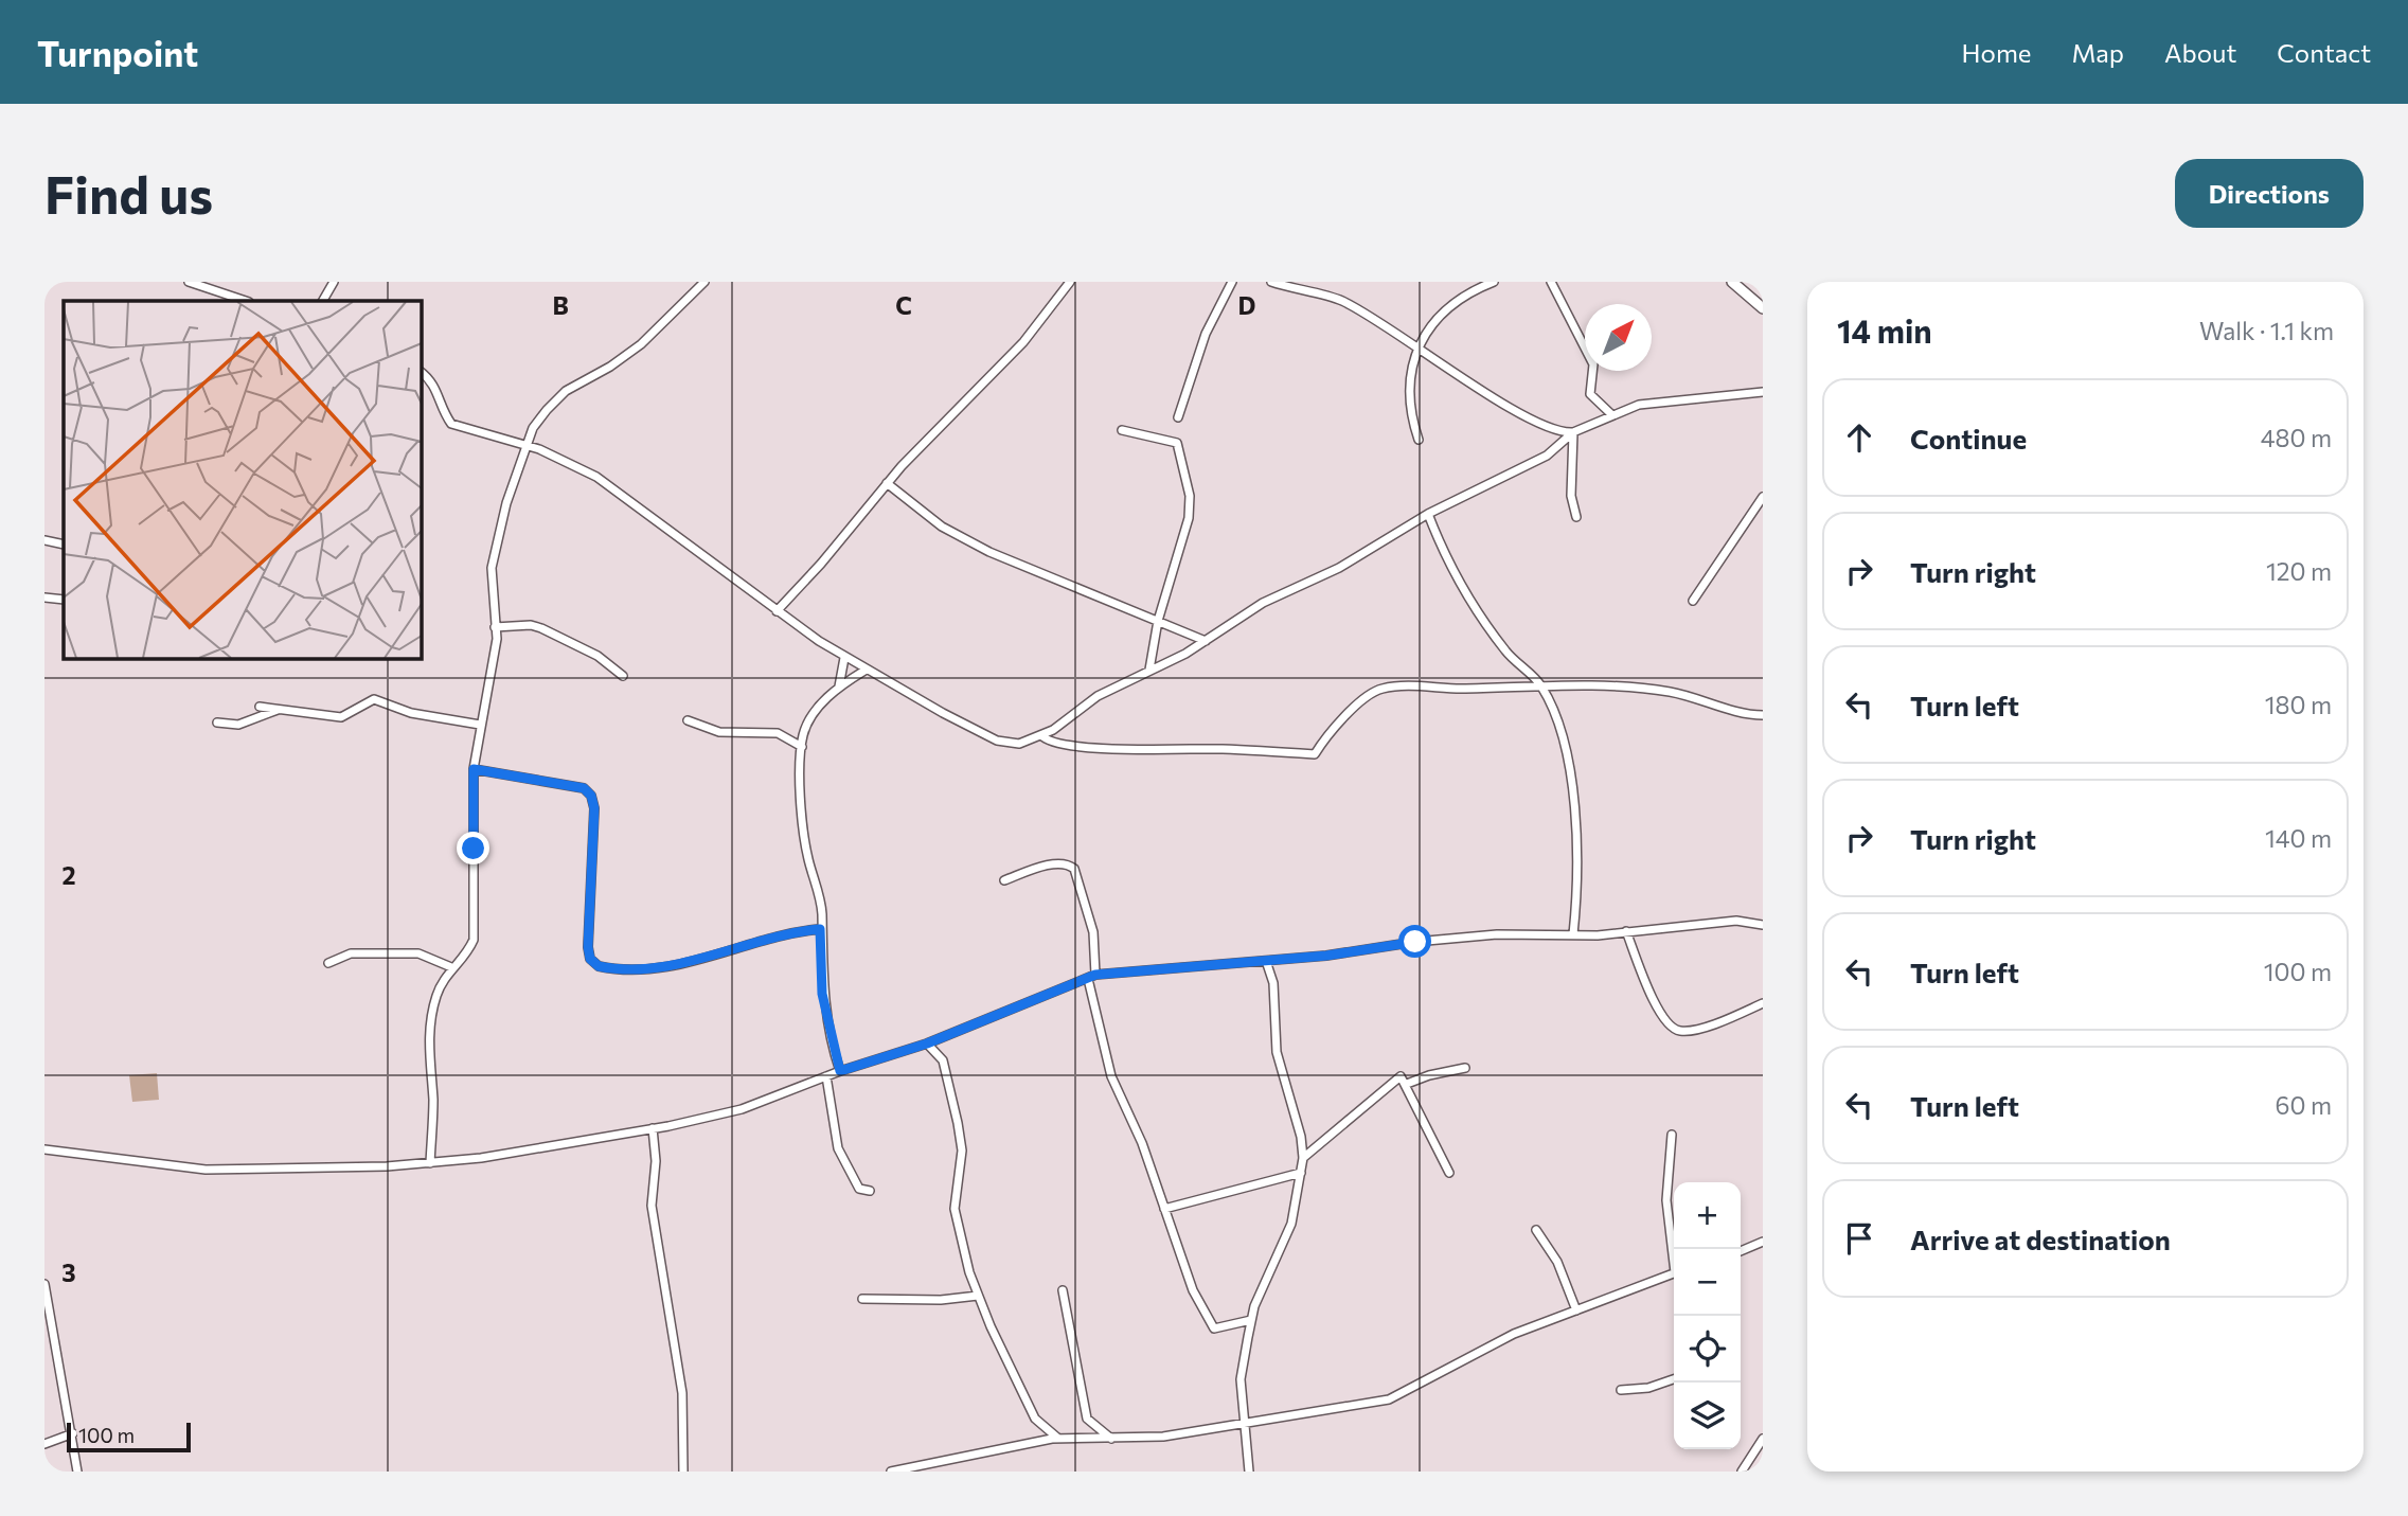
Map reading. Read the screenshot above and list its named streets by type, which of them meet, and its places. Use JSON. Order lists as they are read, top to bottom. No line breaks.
{"scale_bar":"100 m","north":"top right","page":{"header":"Turnpoint","nav":["Home","Map","About","Contact"],"buttons":"Directions","title":"Find us","heading":["14 min","Walk · 1.1 km"],"list":[["Continue","480 m"],["Turn right","120 m"],["Turn left","180 m"],["Turn right","140 m"],["Turn left","100 m"],["Turn left","60 m"],"Arrive at destination"],"map_buttons":["+","−"],"scale":"100 m"},"grid":{"columns":["B","C","D"],"rows":["2","3"]}}
